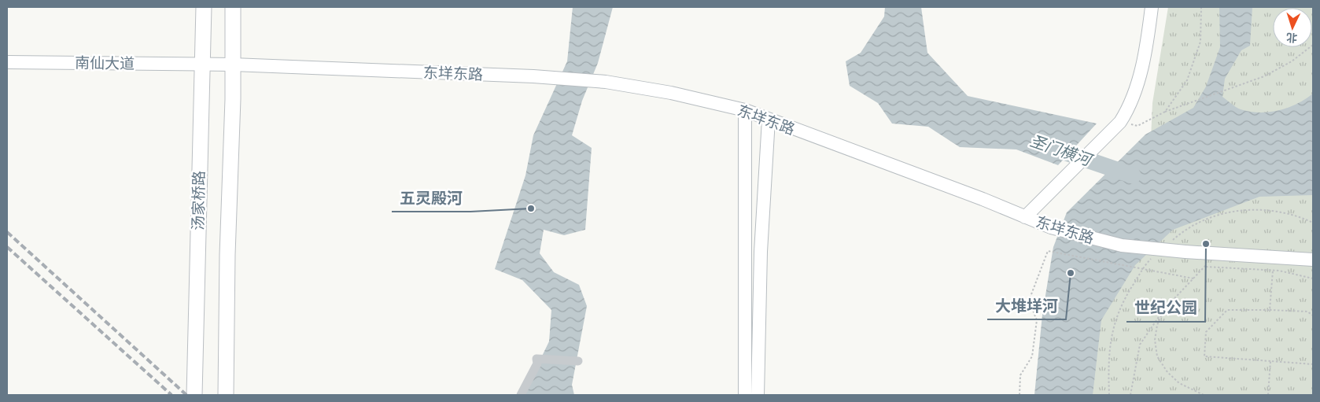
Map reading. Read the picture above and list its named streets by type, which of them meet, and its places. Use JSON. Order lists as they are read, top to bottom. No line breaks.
{"streets":{"main road":["南仙大道","东垟东路","汤家桥路"]},"crossings":[["南仙大道","东垟东路"],["南仙大道","汤家桥路"],["东垟东路","汤家桥路"]],"water":["圣门横河"],"places":["五灵殿河","世纪公园","大堆垟河"],"north":"bottom"}
